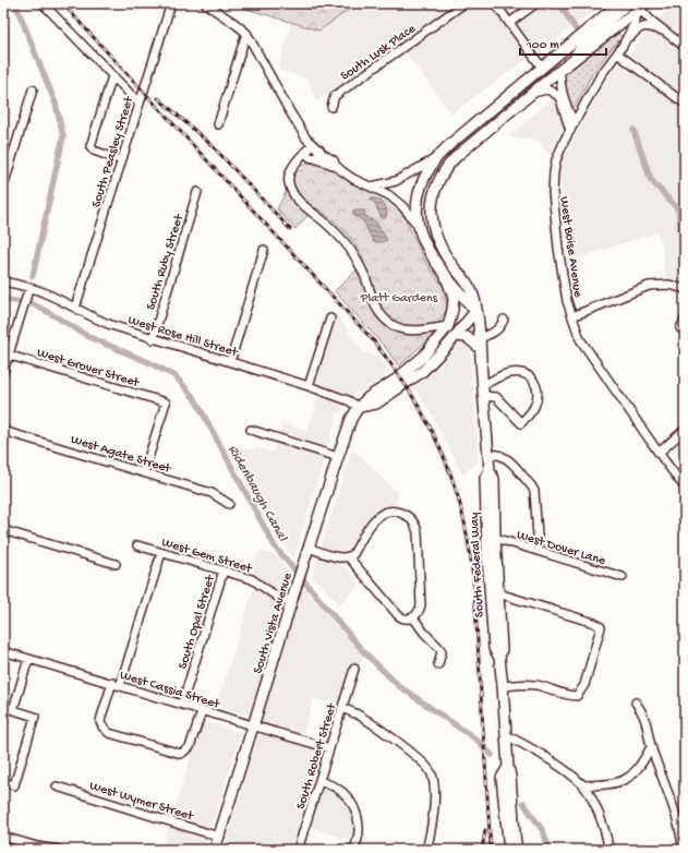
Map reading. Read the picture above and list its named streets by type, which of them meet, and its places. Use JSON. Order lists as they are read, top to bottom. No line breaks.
{"streets":{"main road":["South Federal Way","South Vista Avenue"],"street":["South Lusk Place","South Peasley Street","West Boise Avenue","South Ruby Street","West Rose Hill Street","West Grover Street","West Agate Street","West Dover Lane","West Gem Street","South Opal Street","West Cassia Street","South Robert Street","West Wymer Street"]},"crossings":[["South Peasley Street","West Rose Hill Street"],["South Ruby Street","West Rose Hill Street"],["West Rose Hill Street","South Vista Avenue"],["West Grover Street","West Agate Street"],["West Dover Lane","South Federal Way"],["West Gem Street","South Opal Street"],["West Gem Street","South Vista Avenue"],["South Opal Street","West Cassia Street"],["South Vista Avenue","West Cassia Street"],["South Vista Avenue","West Wymer Street"],["West Cassia Street","South Robert Street"]],"water":["Ridenbaugh Canal"],"parks":["Platt Gardens"],"scale_bar":"100 m"}
